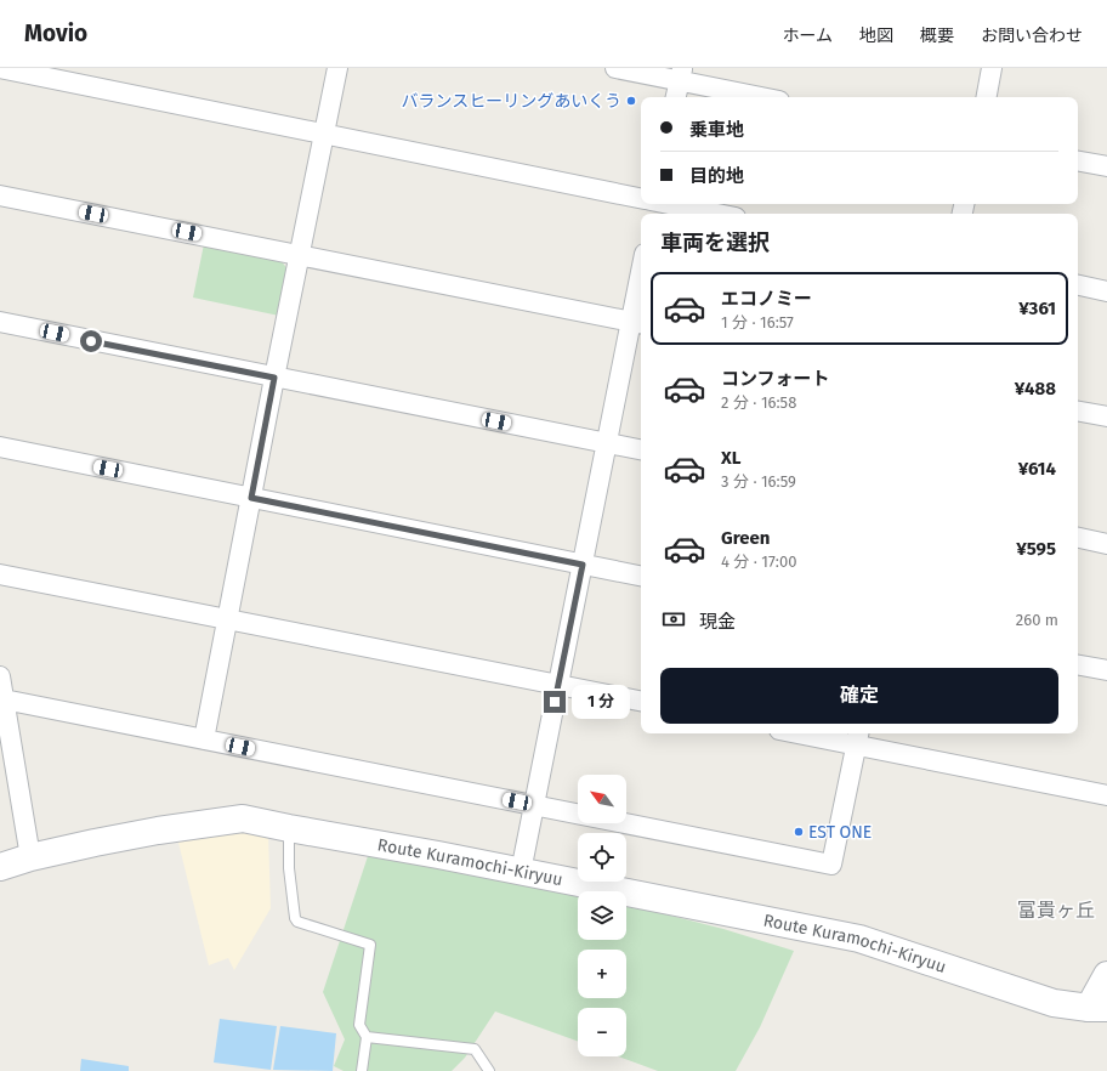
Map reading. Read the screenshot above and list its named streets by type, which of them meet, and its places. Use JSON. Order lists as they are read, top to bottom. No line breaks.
{"streets":{"main road":["Route Kuramochi-Kiryuu"]},"districts":["富貴ヶ丘"],"places":["バランスヒーリングあいくう","EST ONE"],"north":"top left","page":{"header":"Movio","nav":["ホーム","地図","概要","お問い合わせ"],"banner":["乗車地","目的地"],"heading":"車両を選択","list":[{"name":"エコノミー","note":"1 分 · 16:57","value":"¥361"},{"name":"コンフォート","note":"2 分 · 16:58","value":"¥488"},{"name":"XL","note":"3 分 · 16:59","value":"¥614"},{"name":"Green","note":"4 分 · 17:00","value":"¥595"}],"pay":["現金","260 m"],"buttons":"確定","bubble":"1 分","map_buttons":["+","−"]}}
